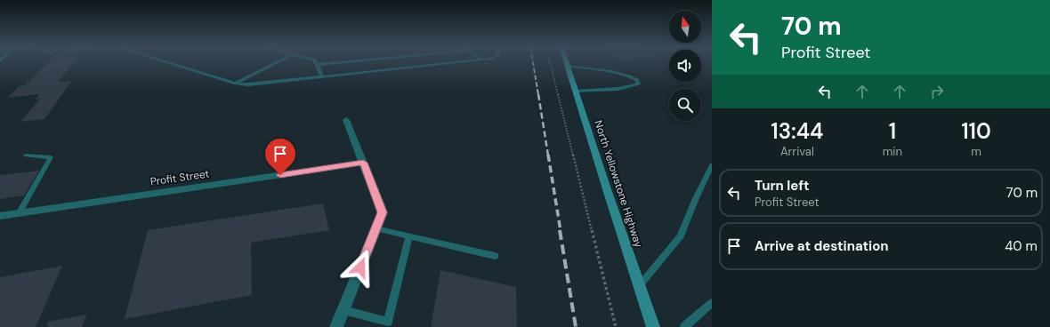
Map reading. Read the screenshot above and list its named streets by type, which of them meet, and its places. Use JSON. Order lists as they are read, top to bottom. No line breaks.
{"streets":{"main road":["North Yellowstone Highway"],"street":["Profit Street"]},"north":"top","page":{"turn":["70 m","Profit Street"],"eta":["13:44","Arrival","1","min","110","m"],"list":[{"name":"Turn left","note":"Profit Street","value":"70 m"},{"name":"Arrive at destination","value":"40 m"}]}}
